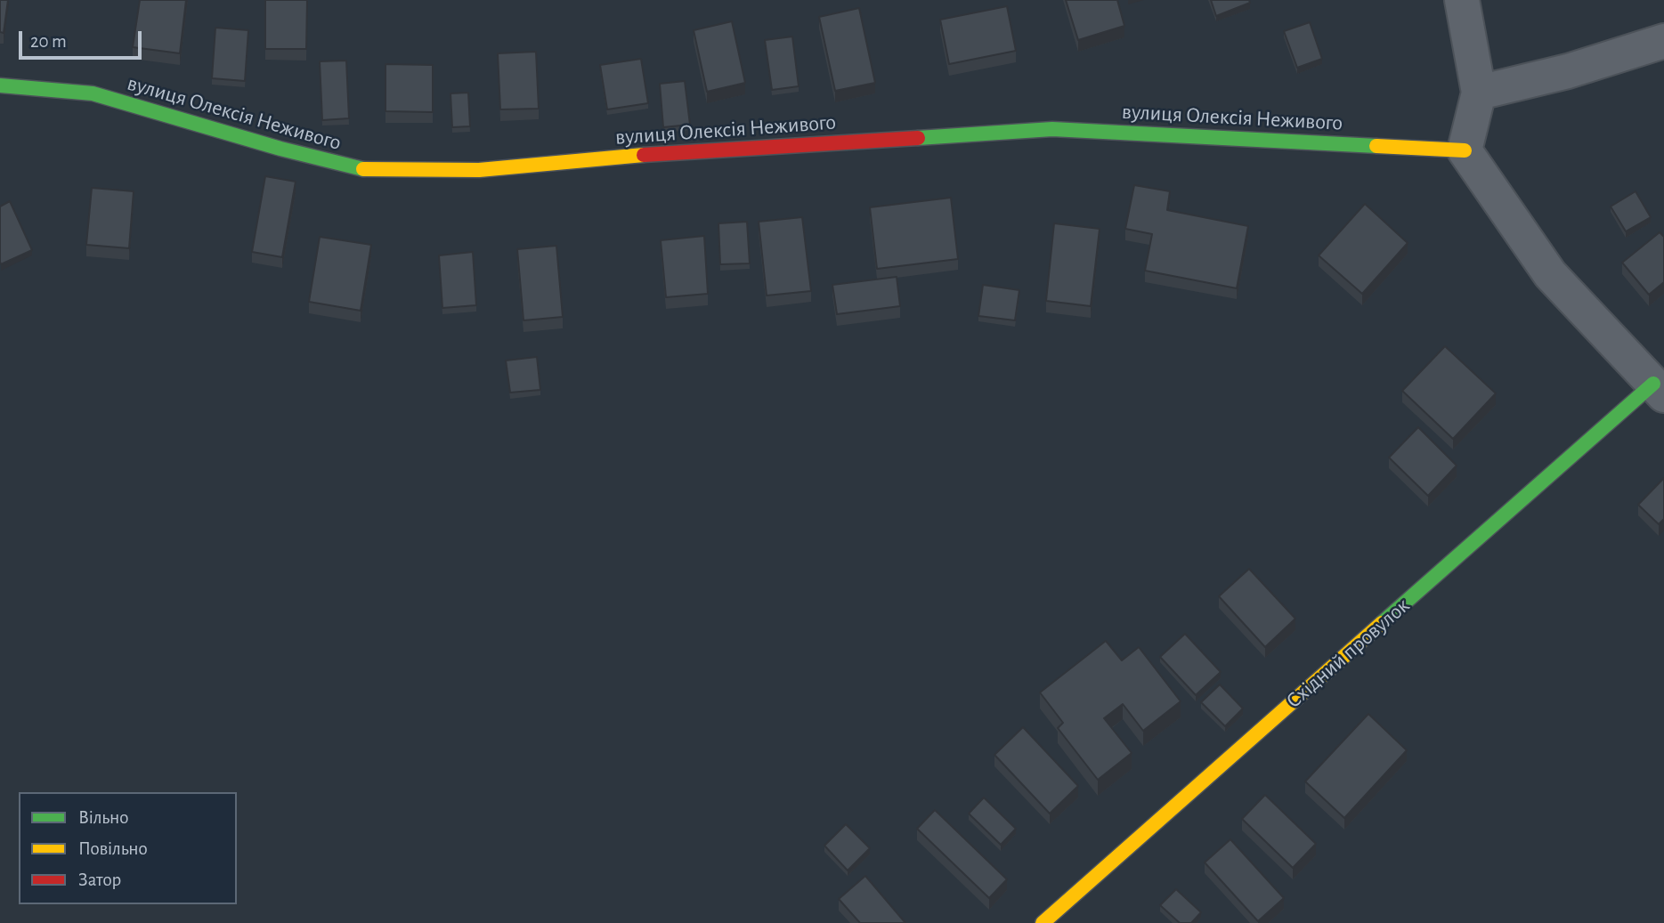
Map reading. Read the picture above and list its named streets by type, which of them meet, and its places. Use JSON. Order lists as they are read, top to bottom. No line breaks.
{"streets":{"street":["вулиця Олексія Неживого","Східний провулок"]},"crossings":[["вулиця Олексія Неживого","Східний провулок"]],"legend":["Вільно","Повільно","Затор"],"scale_bar":"20 m"}
